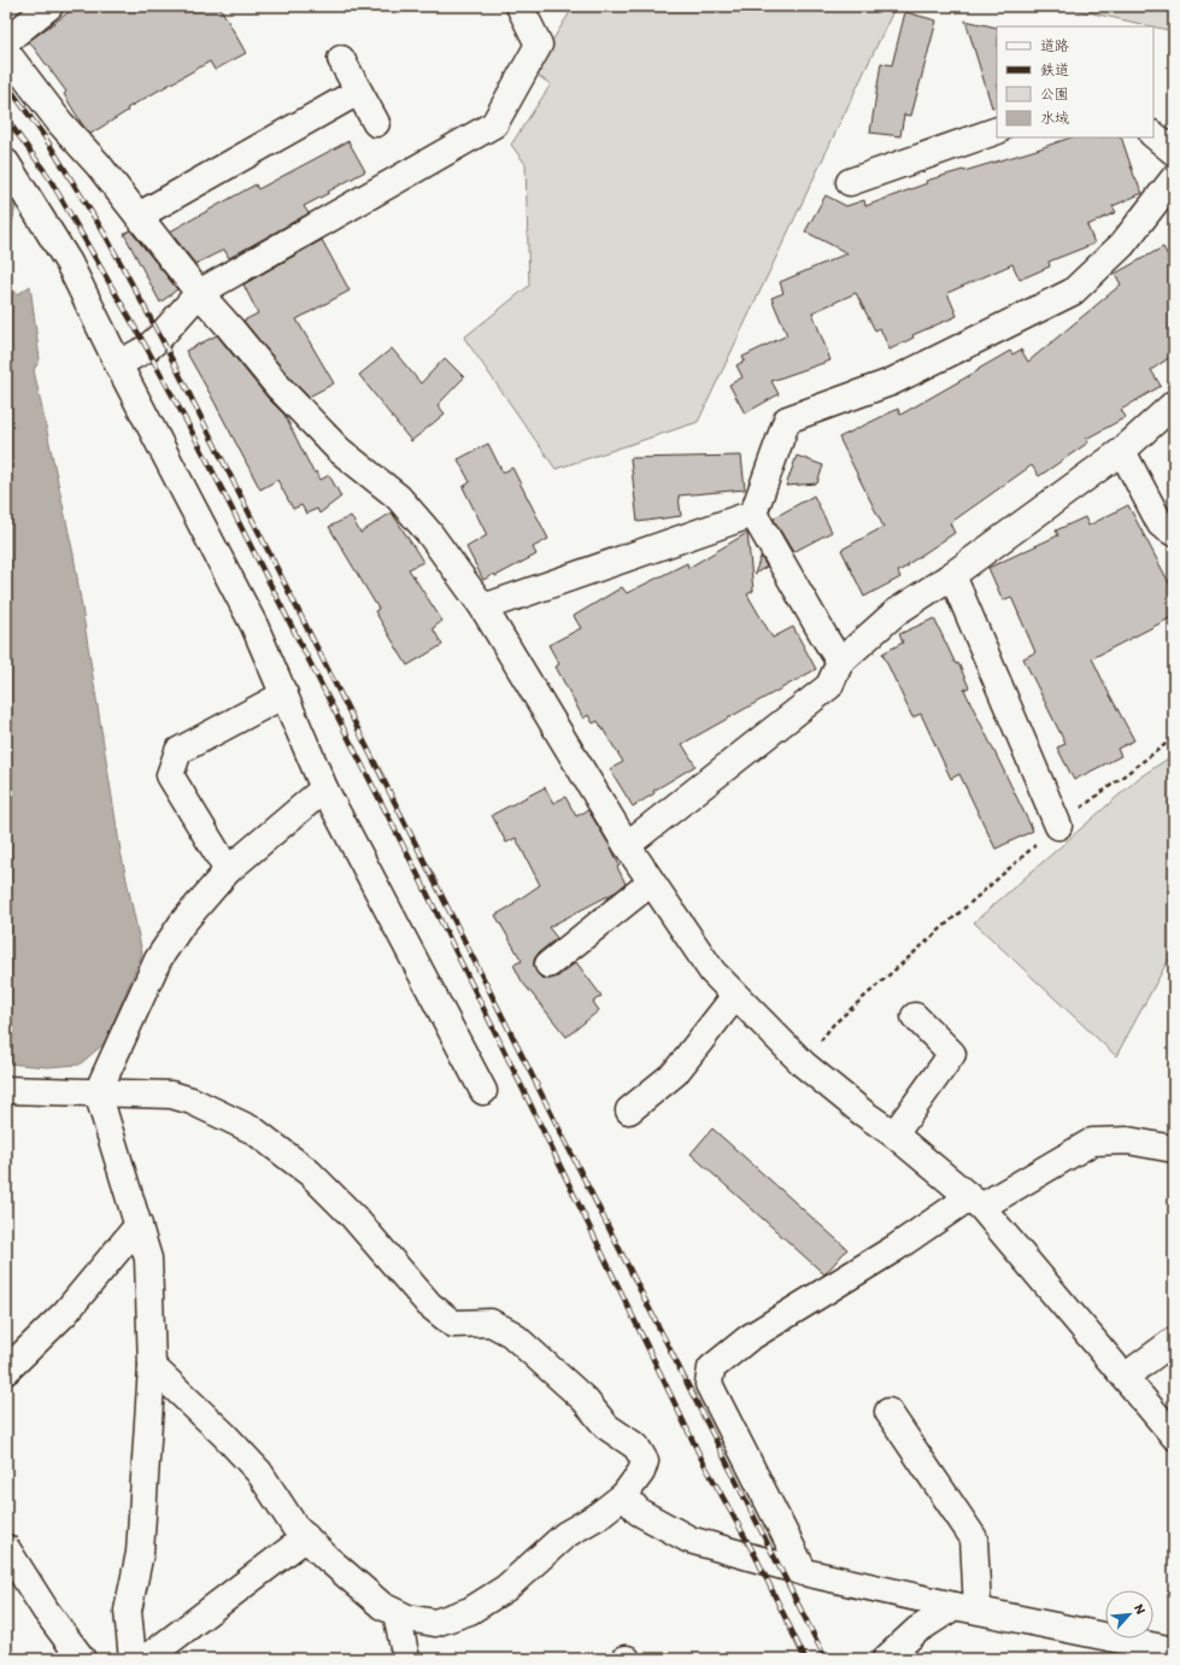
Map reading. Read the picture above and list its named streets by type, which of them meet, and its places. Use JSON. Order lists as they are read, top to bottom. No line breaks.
{"legend":["道路","鉄道","公園","水域"],"north":"top right"}
